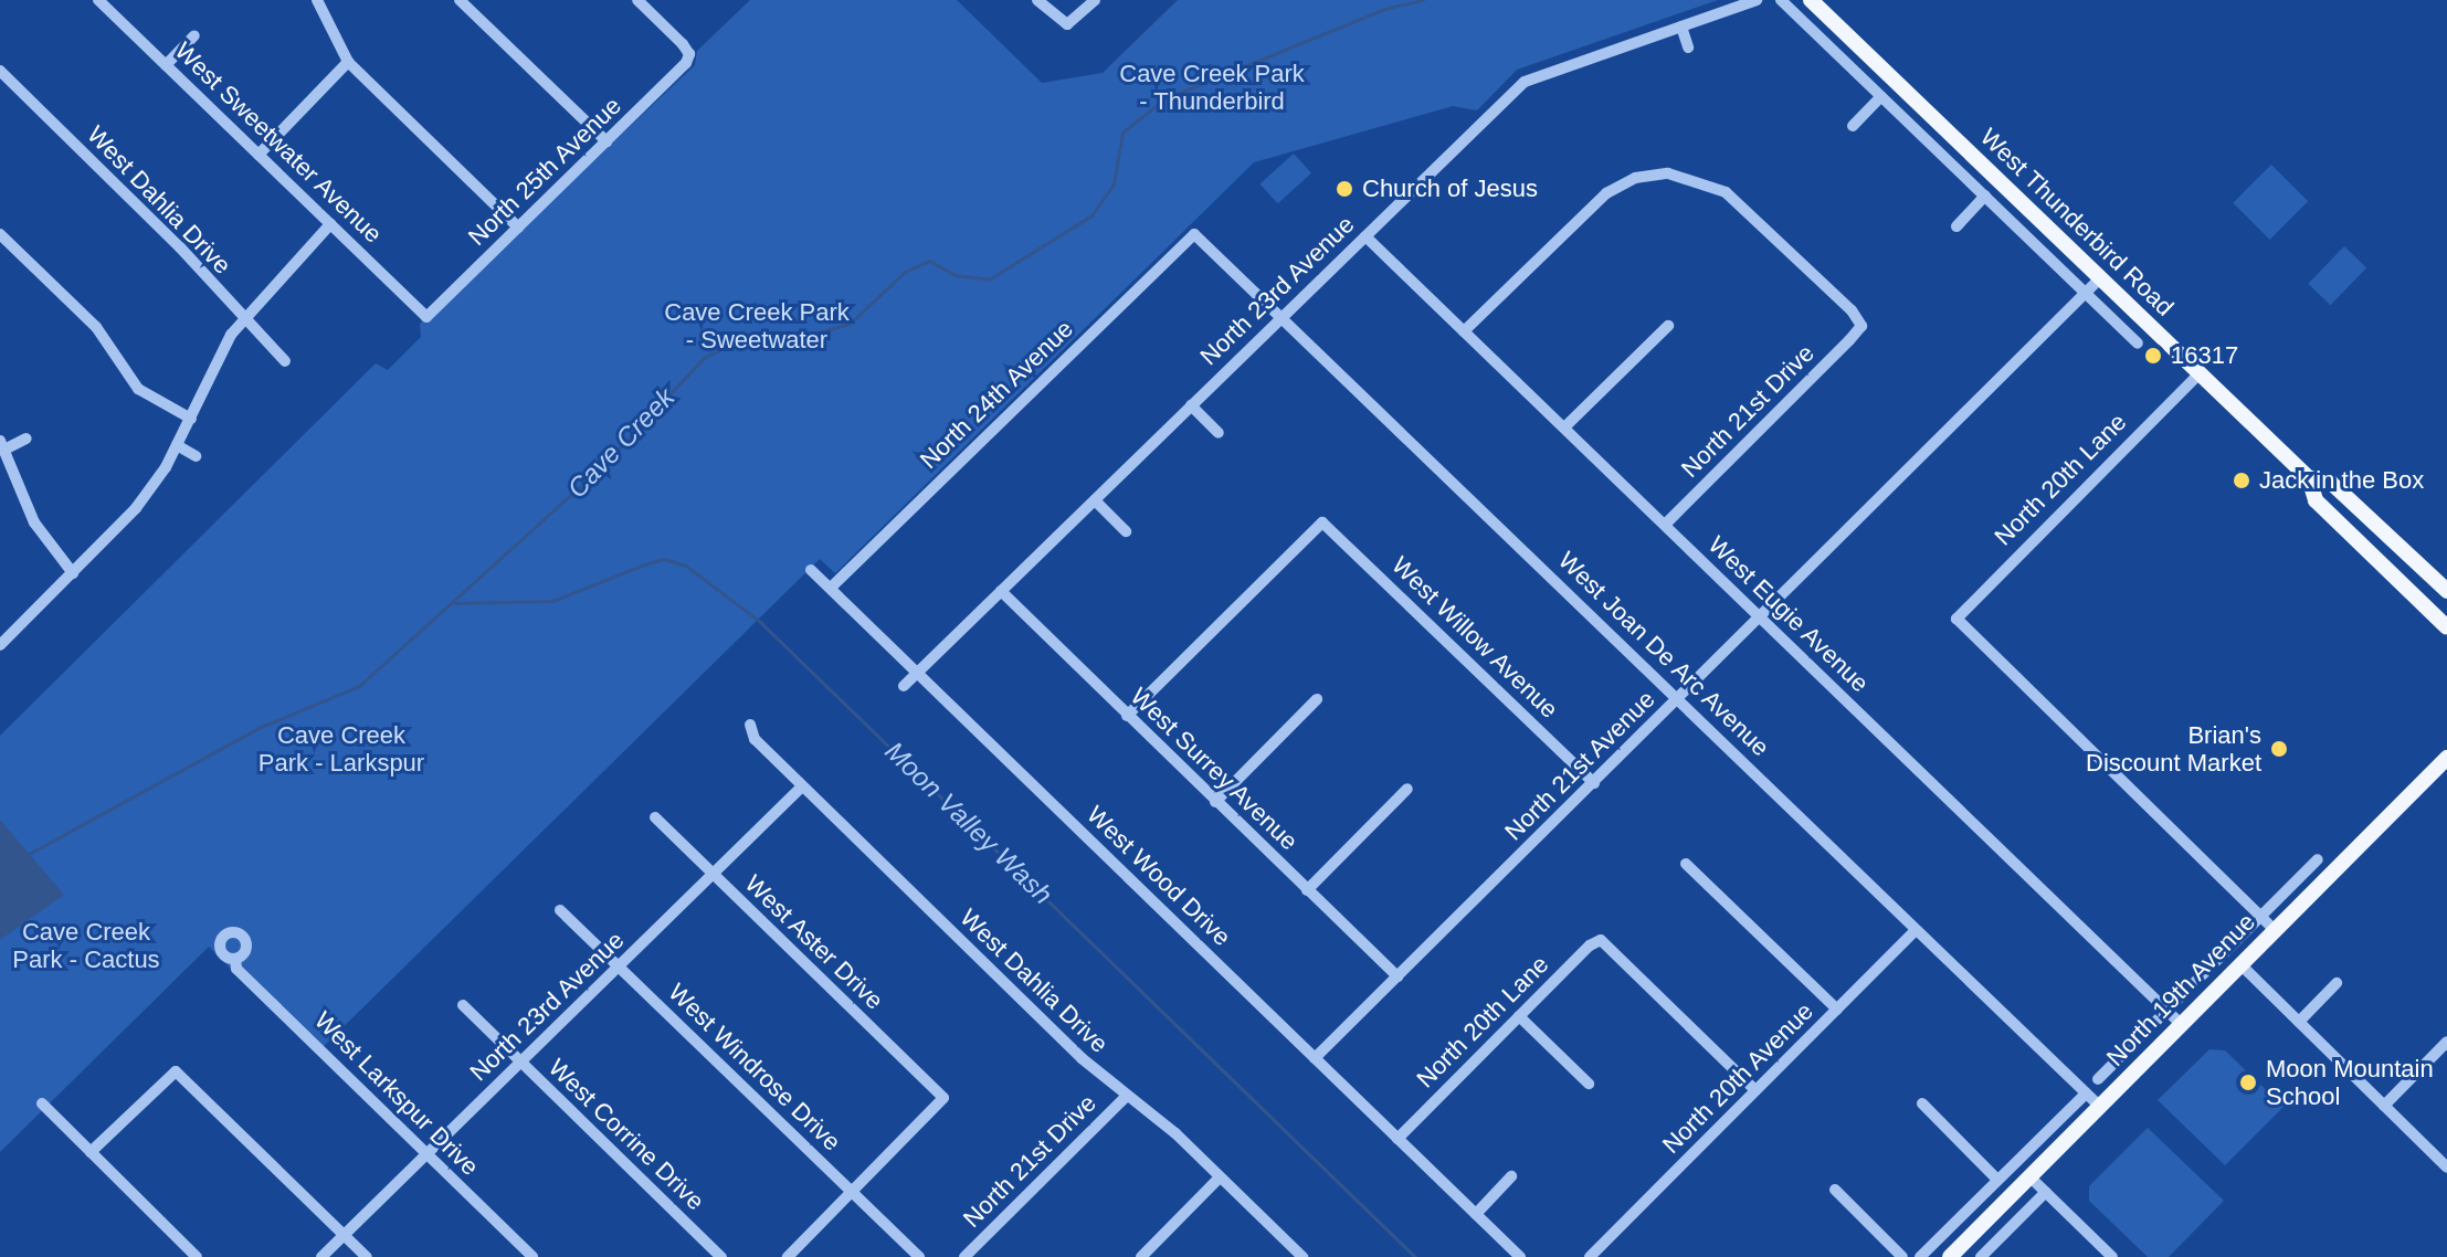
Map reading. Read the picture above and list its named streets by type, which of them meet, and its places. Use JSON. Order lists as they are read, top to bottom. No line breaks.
{"streets":{"main road":["West Thunderbird Road","North 19th Avenue"],"street":["West Sweetwater Avenue","North 25th Avenue","West Dahlia Drive","North 23rd Avenue","North 24th Avenue","North 21st Drive","North 20th Lane","West Eugie Avenue","West Willow Avenue","West Joan De Arc Avenue","North 21st Avenue","West Surrey Avenue","West Wood Drive","West Aster Drive","West Windrose Drive","North 20th Avenue","West Larkspur Drive","West Corrine Drive"]},"crossings":[["West Sweetwater Avenue","North 25th Avenue"],["West Dahlia Drive","North 23rd Avenue"],["West Dahlia Drive","North 21st Drive"],["West Thunderbird Road","North 20th Lane"],["West Thunderbird Road","North 21st Avenue"],["North 23rd Avenue","West Eugie Avenue"],["North 23rd Avenue","West Joan De Arc Avenue"],["North 23rd Avenue","West Surrey Avenue"],["North 23rd Avenue","West Wood Drive"],["North 23rd Avenue","West Aster Drive"],["North 23rd Avenue","West Windrose Drive"],["North 23rd Avenue","West Larkspur Drive"],["North 23rd Avenue","West Corrine Drive"],["North 24th Avenue","West Joan De Arc Avenue"],["North 24th Avenue","West Wood Drive"],["North 21st Drive","West Eugie Avenue"],["North 20th Lane","West Wood Drive"],["North 20th Lane","North 19th Avenue"],["North 20th Lane","North 20th Avenue"],["West Eugie Avenue","North 21st Avenue"],["West Eugie Avenue","North 19th Avenue"],["West Willow Avenue","North 21st Avenue"],["West Willow Avenue","West Surrey Avenue"],["West Joan De Arc Avenue","North 21st Avenue"],["West Joan De Arc Avenue","North 19th Avenue"],["West Joan De Arc Avenue","North 20th Avenue"],["North 21st Avenue","West Surrey Avenue"],["North 21st Avenue","West Wood Drive"],["West Aster Drive","West Windrose Drive"]],"water":["Cave Creek","Moon Valley Wash"],"parks":["Cave Creek Park - Thunderbird","Cave Creek Park - Sweetwater","Cave Creek Park - Larkspur","Cave Creek Park - Cactus"],"places":["Church of Jesus","16317","Jack in the Box","Brian's Discount Market","Moon Mountain School"]}
